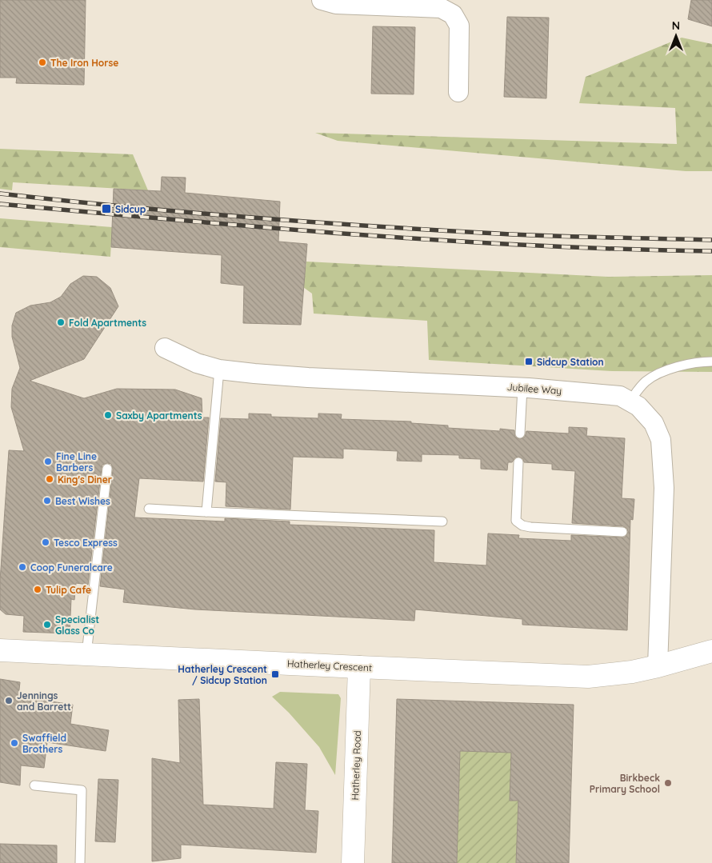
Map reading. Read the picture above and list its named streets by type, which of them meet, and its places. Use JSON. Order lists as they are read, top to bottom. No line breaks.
{"streets":{"street":["Jubilee Way","Hatherley Crescent","Hatherley Road"]},"crossings":[["Jubilee Way","Hatherley Crescent"],["Hatherley Crescent","Hatherley Road"]],"places":{"other":["The Iron Horse","Fold Apartments","Saxby Apartments","Fine Line Barbers","King's Diner","Best Wishes","Tesco Express","Coop Funeralcare","Tulip Cafe","Specialist Glass Co","Jennings and Barrett","Swaffield Brothers","Birkbeck Primary School"],"transit":["Sidcup","Sidcup Station","Hatherley Crescent / Sidcup Station"]},"north":"top"}
